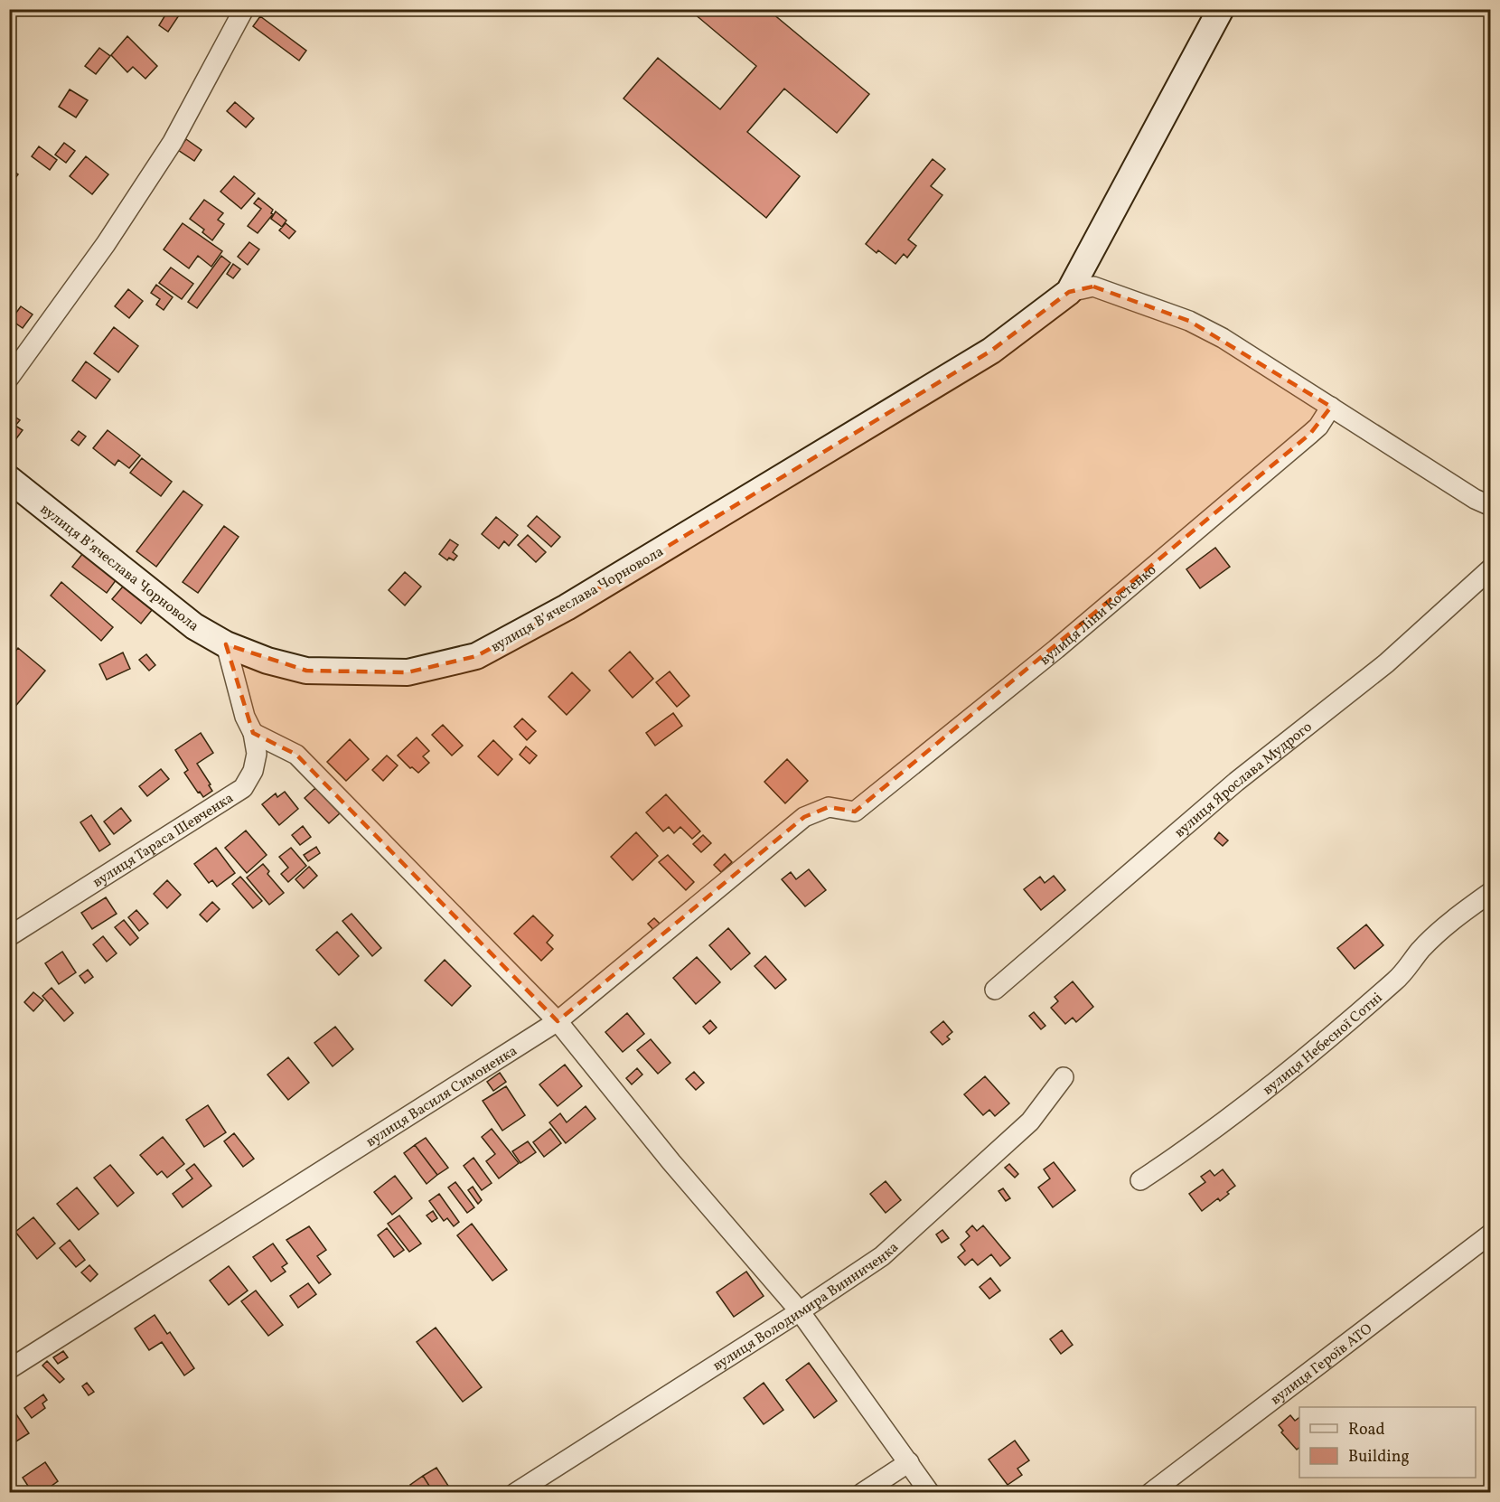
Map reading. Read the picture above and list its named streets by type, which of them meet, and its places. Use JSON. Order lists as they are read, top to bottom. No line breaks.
{"streets":{"street":["вулиця Вʼячеслава Чорновола","вулиця Ліни Костенко","вулиця Ярослава Мудрого","вулиця Тараса Шевченка","вулиця Небесної Сотні","вулиця Василя Симоненка","вулиця Володимира Винниченка","вулиця Героїв АТО"]},"crossings":[["вулиця Вʼячеслава Чорновола","вулиця Тараса Шевченка"],["вулиця Ліни Костенко","вулиця Василя Симоненка"]],"legend":["Road","Building"]}
